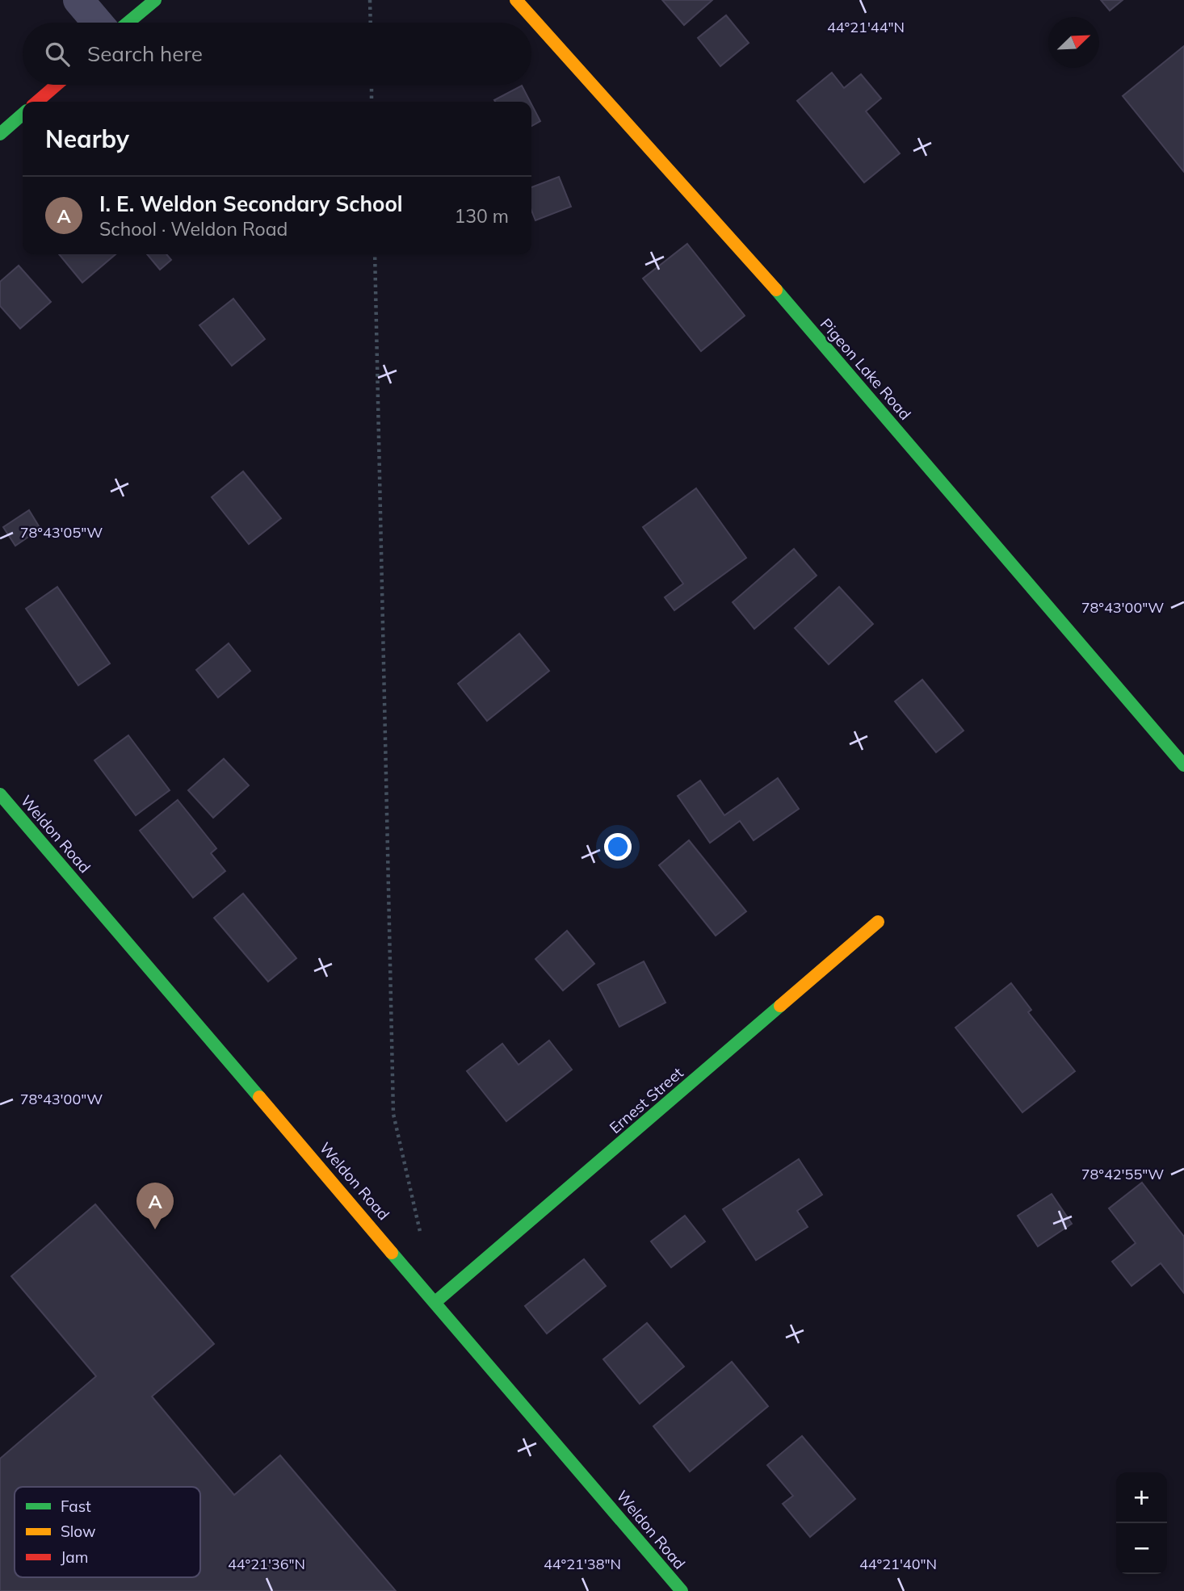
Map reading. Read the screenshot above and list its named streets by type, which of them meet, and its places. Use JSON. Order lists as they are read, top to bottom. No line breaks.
{"streets":{"street":["Pigeon Lake Road","Weldon Road","Ernest Street"]},"crossings":[["Weldon Road","Ernest Street"]],"legend":["Fast","Slow","Jam"],"north":"top right","page":{"search":"Search here","heading":"Nearby","list":[{"mark":"A","name":"I. E. Weldon Secondary School","note":"School · Weldon Road","value":"130 m"}],"pins":"A","map_buttons":["+","−"]},"coordinates":["44°21'44\"N","78°43'05\"W","78°43'00\"W","78°42'55\"W","44°21'36\"N","44°21'38\"N","44°21'40\"N"]}
